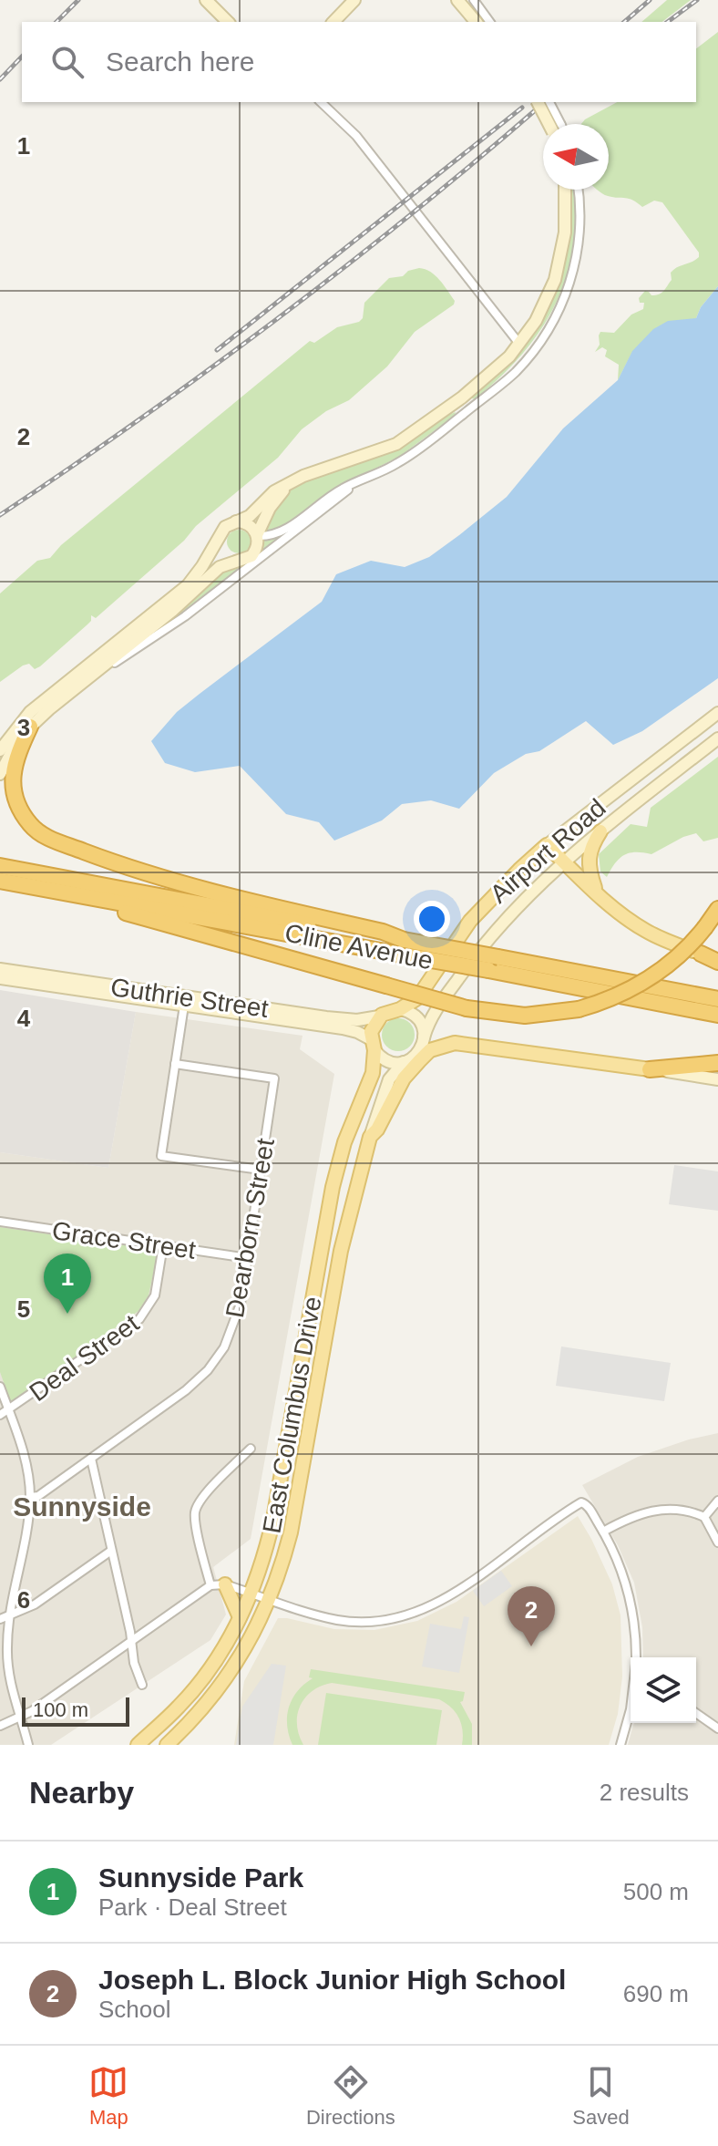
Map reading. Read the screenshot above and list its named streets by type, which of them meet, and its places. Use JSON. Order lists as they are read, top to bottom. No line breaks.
{"streets":{"highway":["Cline Avenue"],"main road":["Airport Road","Guthrie Street","East Columbus Drive"],"street":["Dearborn Street","Grace Street","Deal Street"]},"crossings":[["Airport Road","Guthrie Street"],["Airport Road","East Columbus Drive"],["Guthrie Street","East Columbus Drive"],["Dearborn Street","Grace Street"],["Grace Street","Deal Street"]],"districts":["Sunnyside"],"scale_bar":"100 m","north":"left","page":{"search":"Search here","pins":["1","2"],"scale":"100 m","heading":["Nearby","2 results"],"list":[{"mark":"1","name":"Sunnyside Park","note":"Park · Deal Street","value":"500 m"},{"mark":"2","name":"Joseph L. Block Junior High School","note":"School","value":"690 m"}],"nav":["Map","Directions","Saved"]},"grid":{"rows":["1","2","3","4","5","6"]}}
